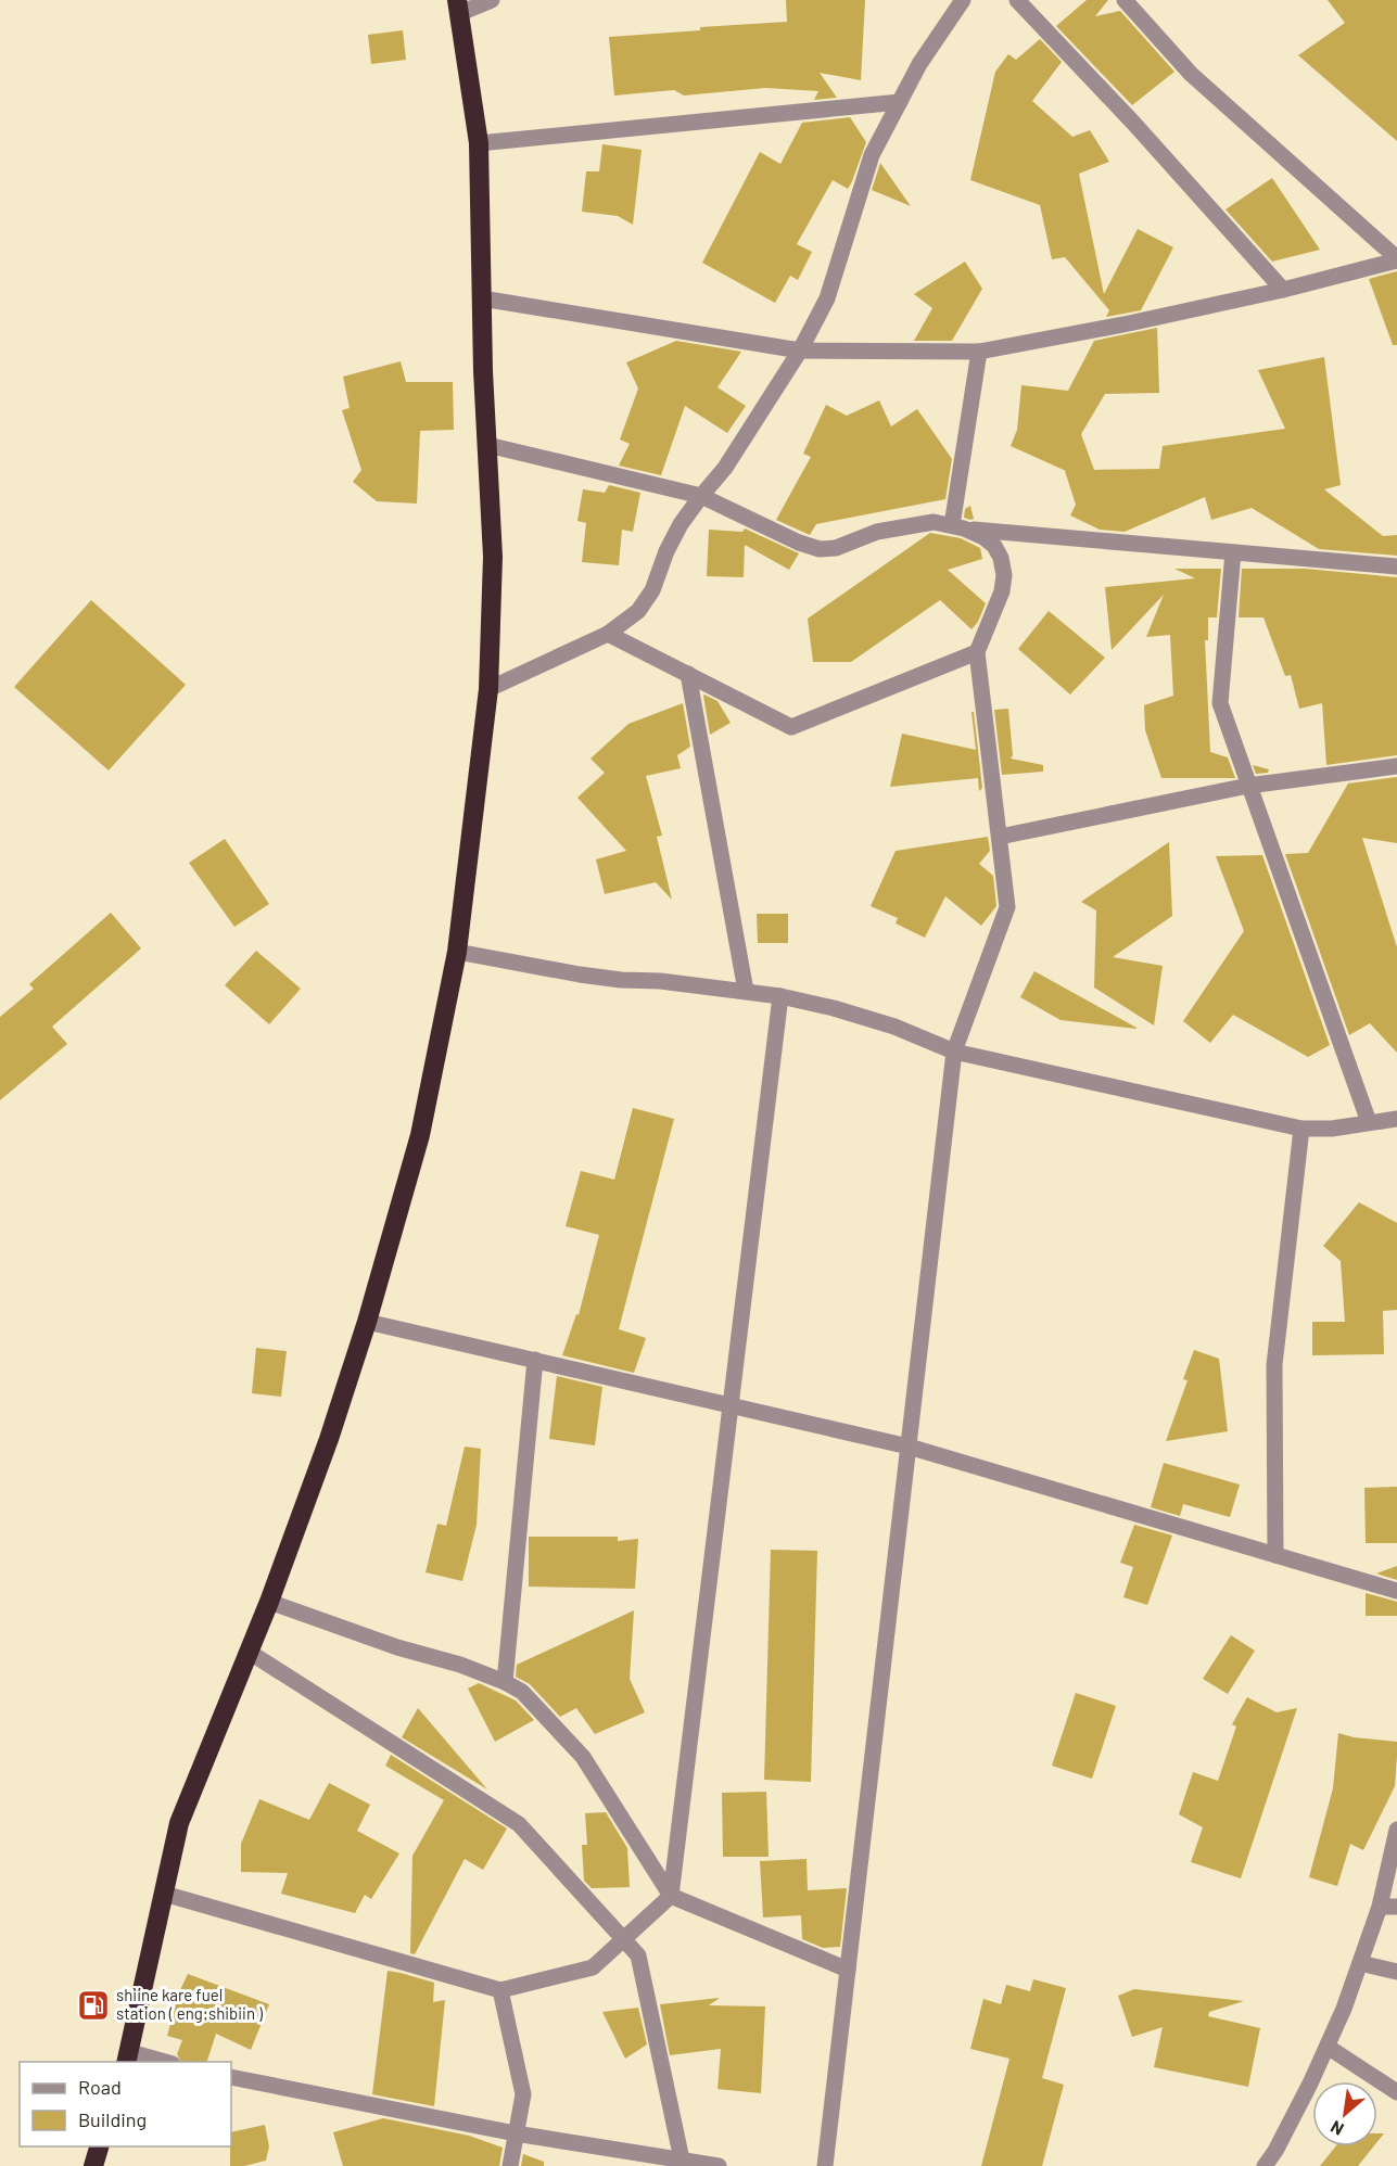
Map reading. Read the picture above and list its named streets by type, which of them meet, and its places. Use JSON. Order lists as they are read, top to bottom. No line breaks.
{"places":{"fuel station":["shiine kare fuel station ( eng:shibiin )"]},"legend":["Road","Building"],"north":"bottom left"}
